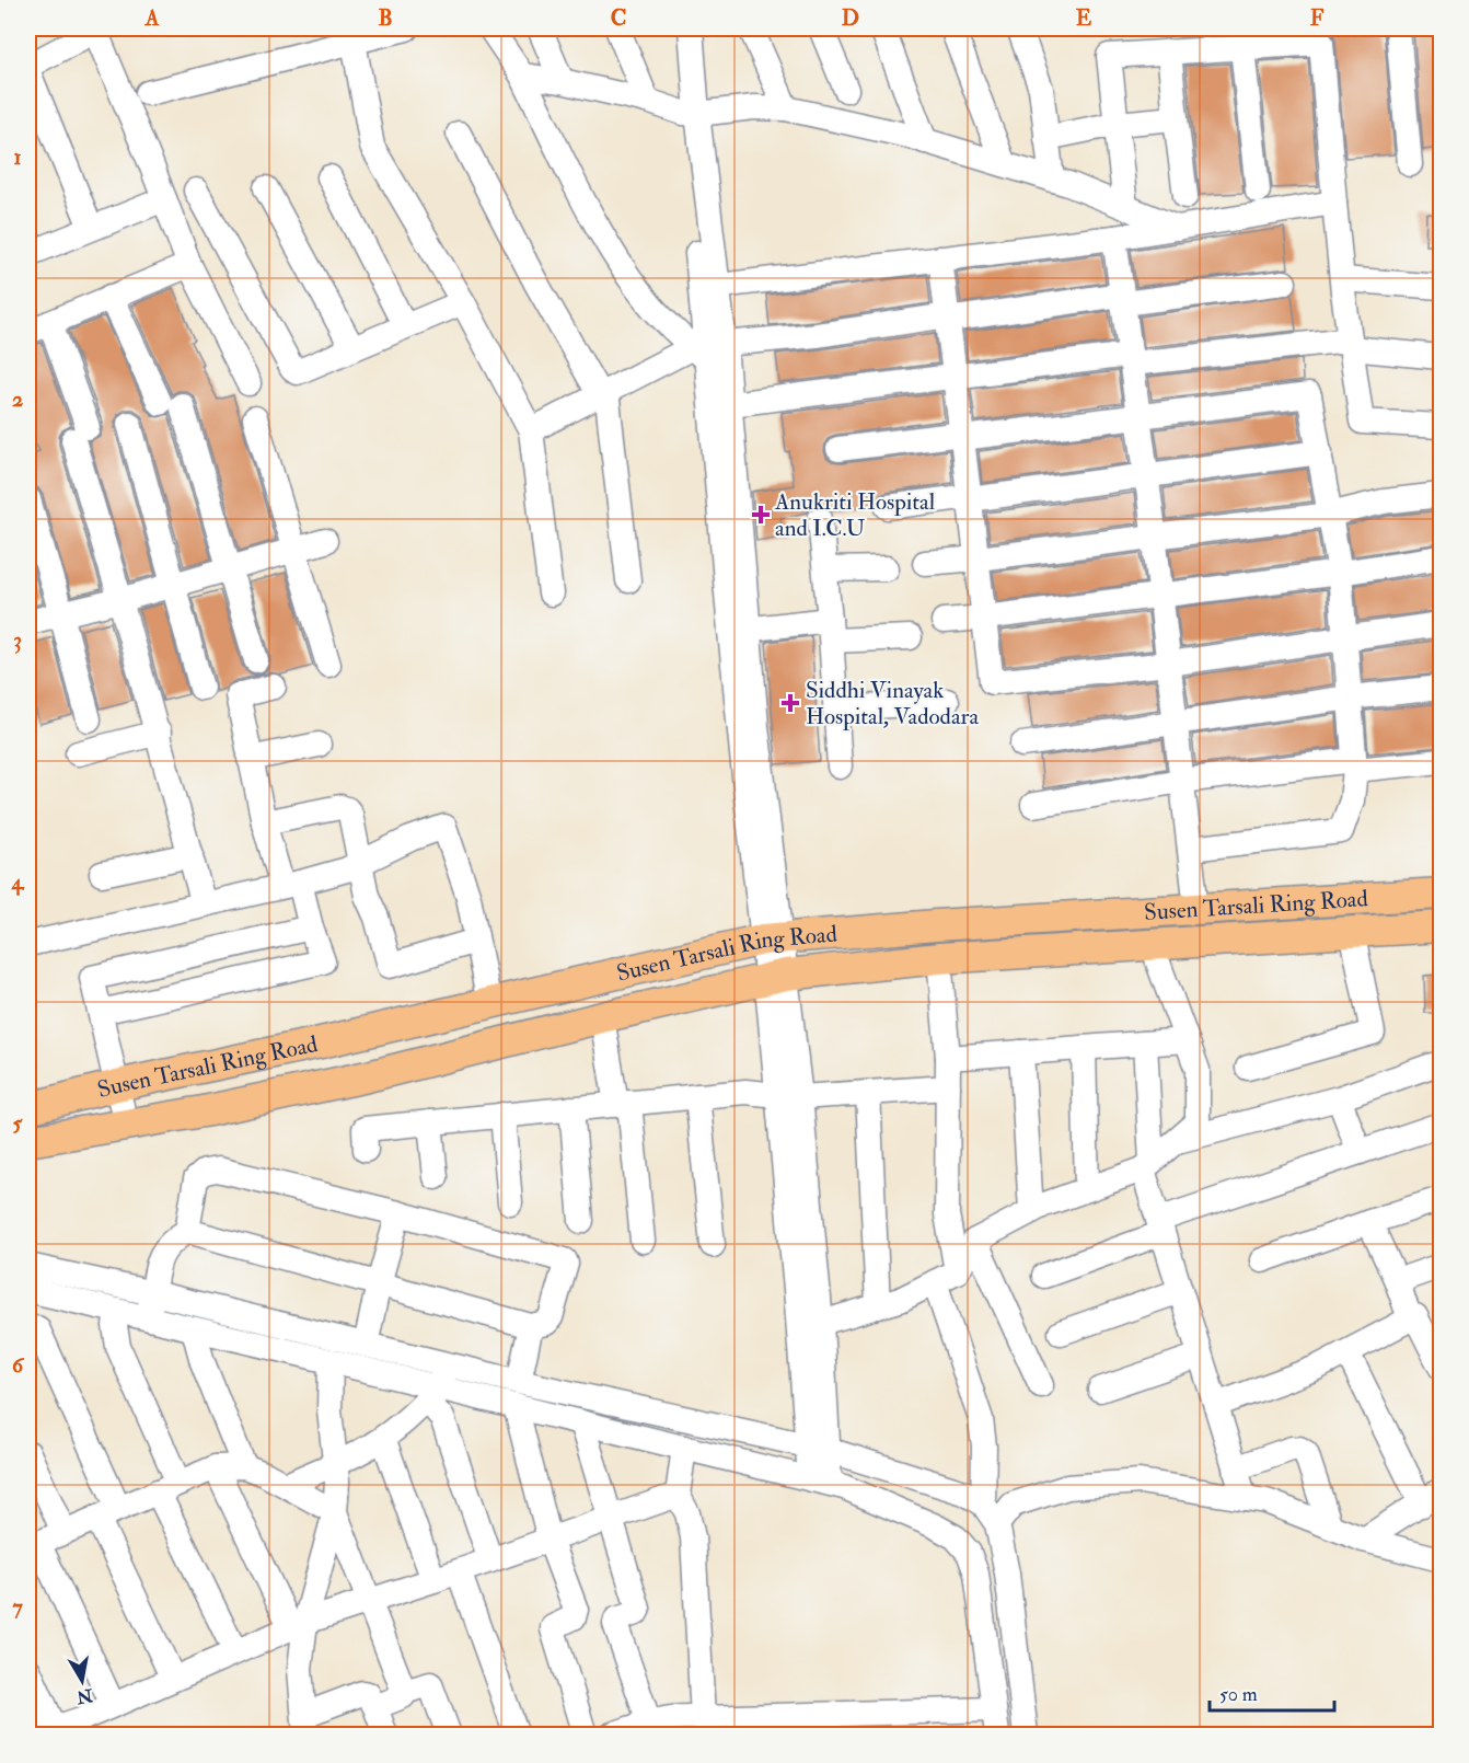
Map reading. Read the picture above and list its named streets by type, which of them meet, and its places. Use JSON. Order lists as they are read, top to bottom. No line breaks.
{"streets":{"main road":["Susen Tarsali Ring Road"]},"places":{"health":["Anukriti Hospital and I.C.U","Siddhi Vinayak Hospital, Vadodara"]},"scale_bar":"50 m","north":"bottom","grid":{"columns":["A","B","C","D","E","F"],"rows":["1","2","3","4","5","6","7"]}}
